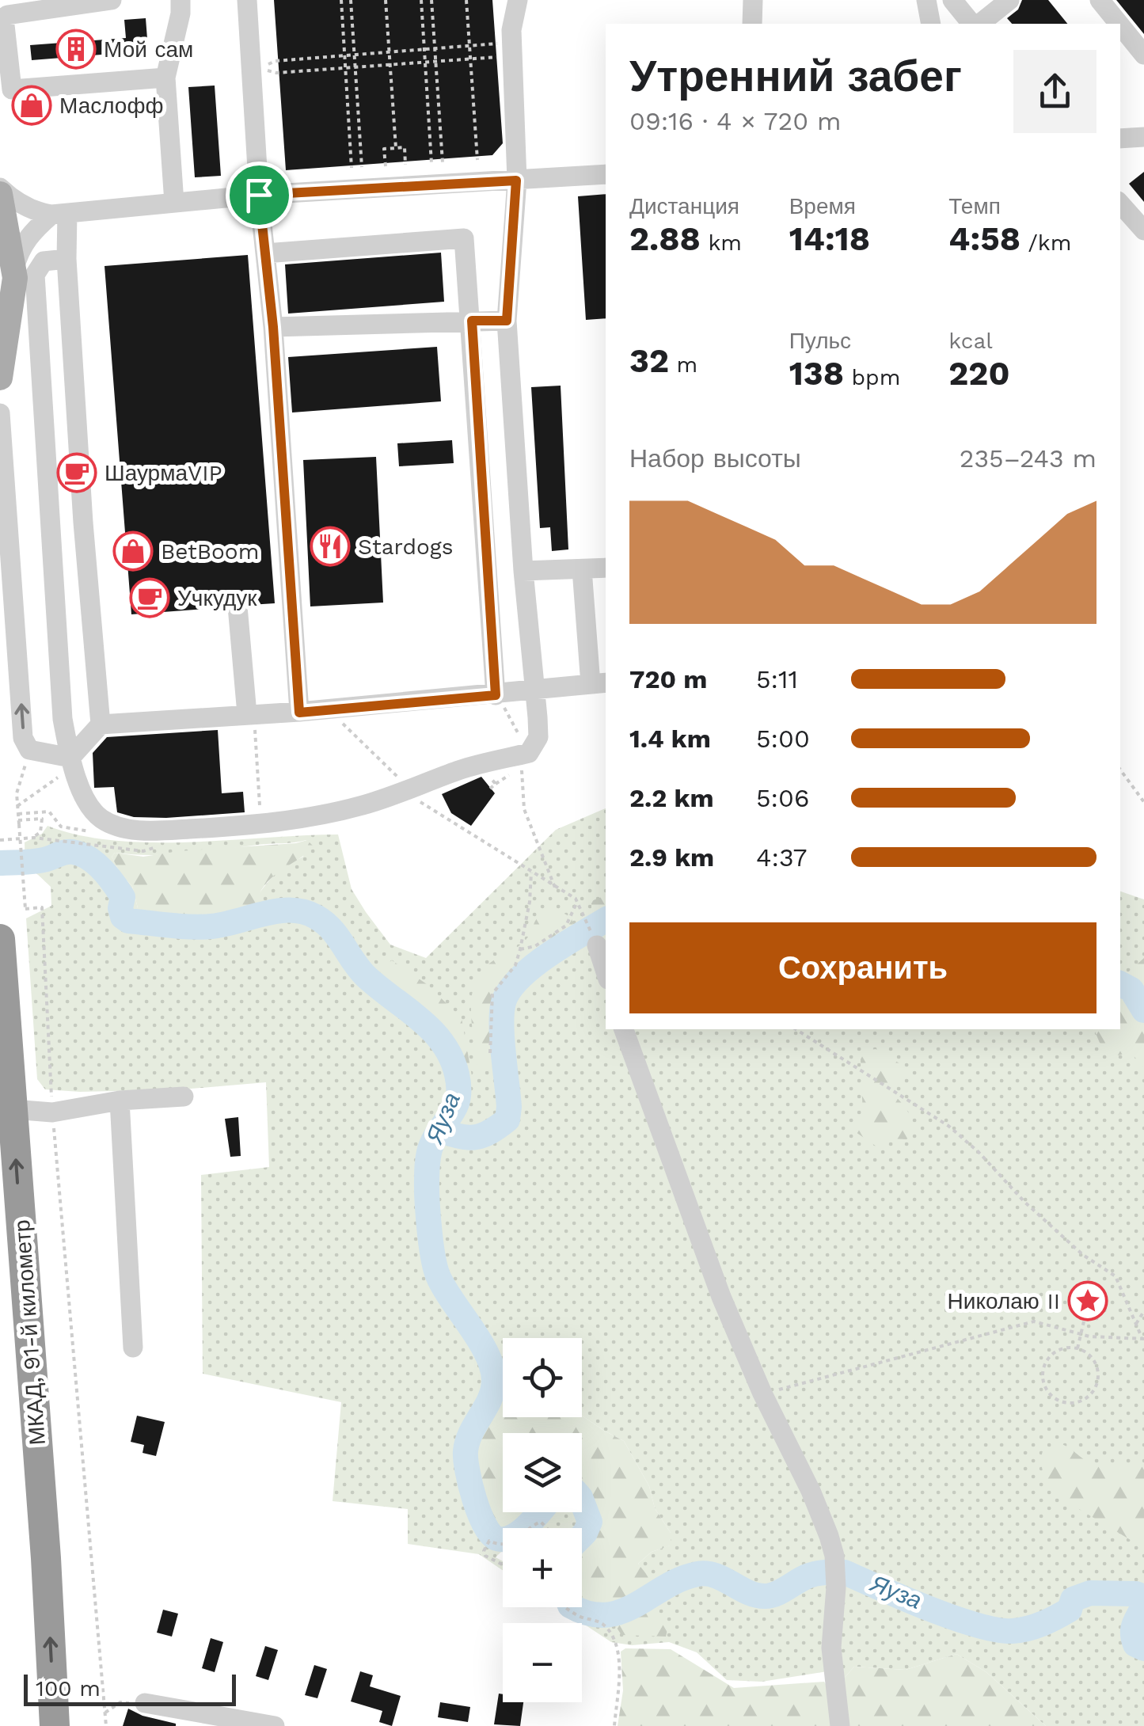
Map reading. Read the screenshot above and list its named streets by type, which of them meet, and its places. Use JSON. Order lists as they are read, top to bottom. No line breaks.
{"streets":{"highway":["МКАД, 91-й километр"]},"one_way":["МКАД, 91-й километр"],"water":["Яуза"],"places":{"building":["Мой сам"],"shop":["Маслофф","BetBoom"],"cafe":["ШаурмаVIP","Учкудук"],"restaurant":["Stardogs"],"place":["Николаю II"]},"scale_bar":"100 m","page":{"heading":["Утренний забег","09:16 · 4 × 720 m"],"stats":[["Дистанция","2.88 km"],["Время","14:18"],["Темп","4:58 /km"],["32 m"],["Пульс","138 bpm"],["kcal","220"]],"chart":["Набор высоты","235–243 m"],"list":[{"name":"720 m","note":"5:11"},{"name":"1.4 km","note":"5:00"},{"name":"2.2 km","note":"5:06"},{"name":"2.9 km","note":"4:37"}],"buttons":"Сохранить","map_buttons":["+","−"],"scale":"100 m"}}
